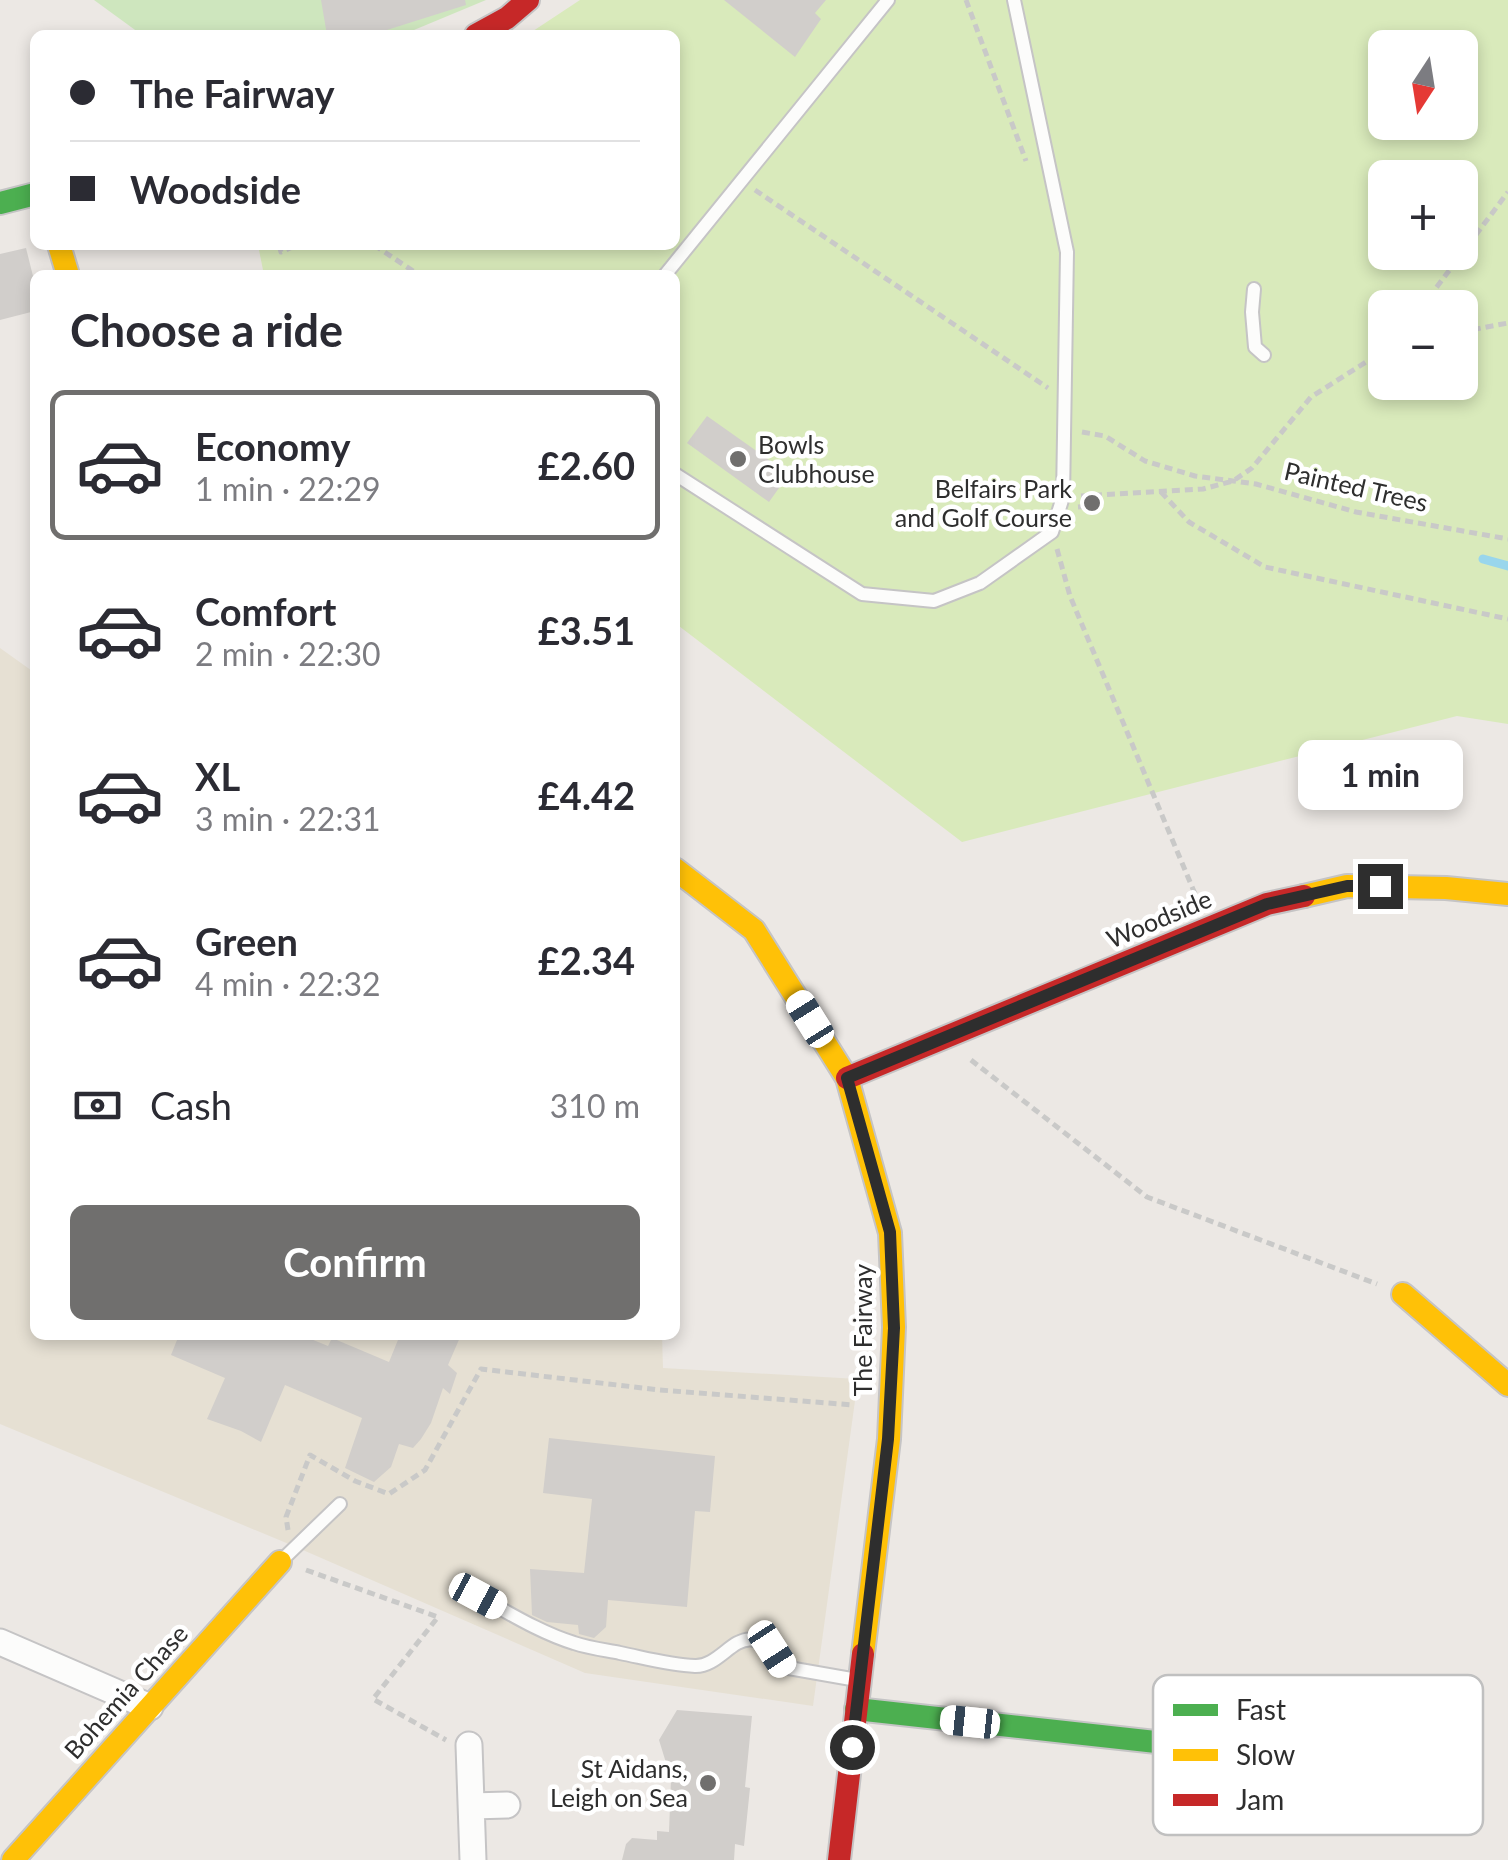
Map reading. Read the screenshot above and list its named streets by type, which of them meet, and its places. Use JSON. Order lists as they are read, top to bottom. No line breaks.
{"streets":{"street":["Woodside","The Fairway","Bohemia Chase"],"path":["Painted Trees"]},"crossings":[["Woodside","The Fairway"]],"places":["Bowls Clubhouse","Belfairs Park and Golf Course","St Aidans, Leigh on Sea"],"legend":["Fast","Slow","Jam"],"north":"bottom","page":{"map_buttons":["+","−"],"banner":["The Fairway","Woodside"],"heading":"Choose a ride","list":[{"name":"Economy","note":"1 min · 22:29","value":"£2.60"},{"name":"Comfort","note":"2 min · 22:30","value":"£3.51"},{"name":"XL","note":"3 min · 22:31","value":"£4.42"},{"name":"Green","note":"4 min · 22:32","value":"£2.34"}],"bubble":"1 min","pay":["Cash","310 m"],"buttons":"Confirm"}}
